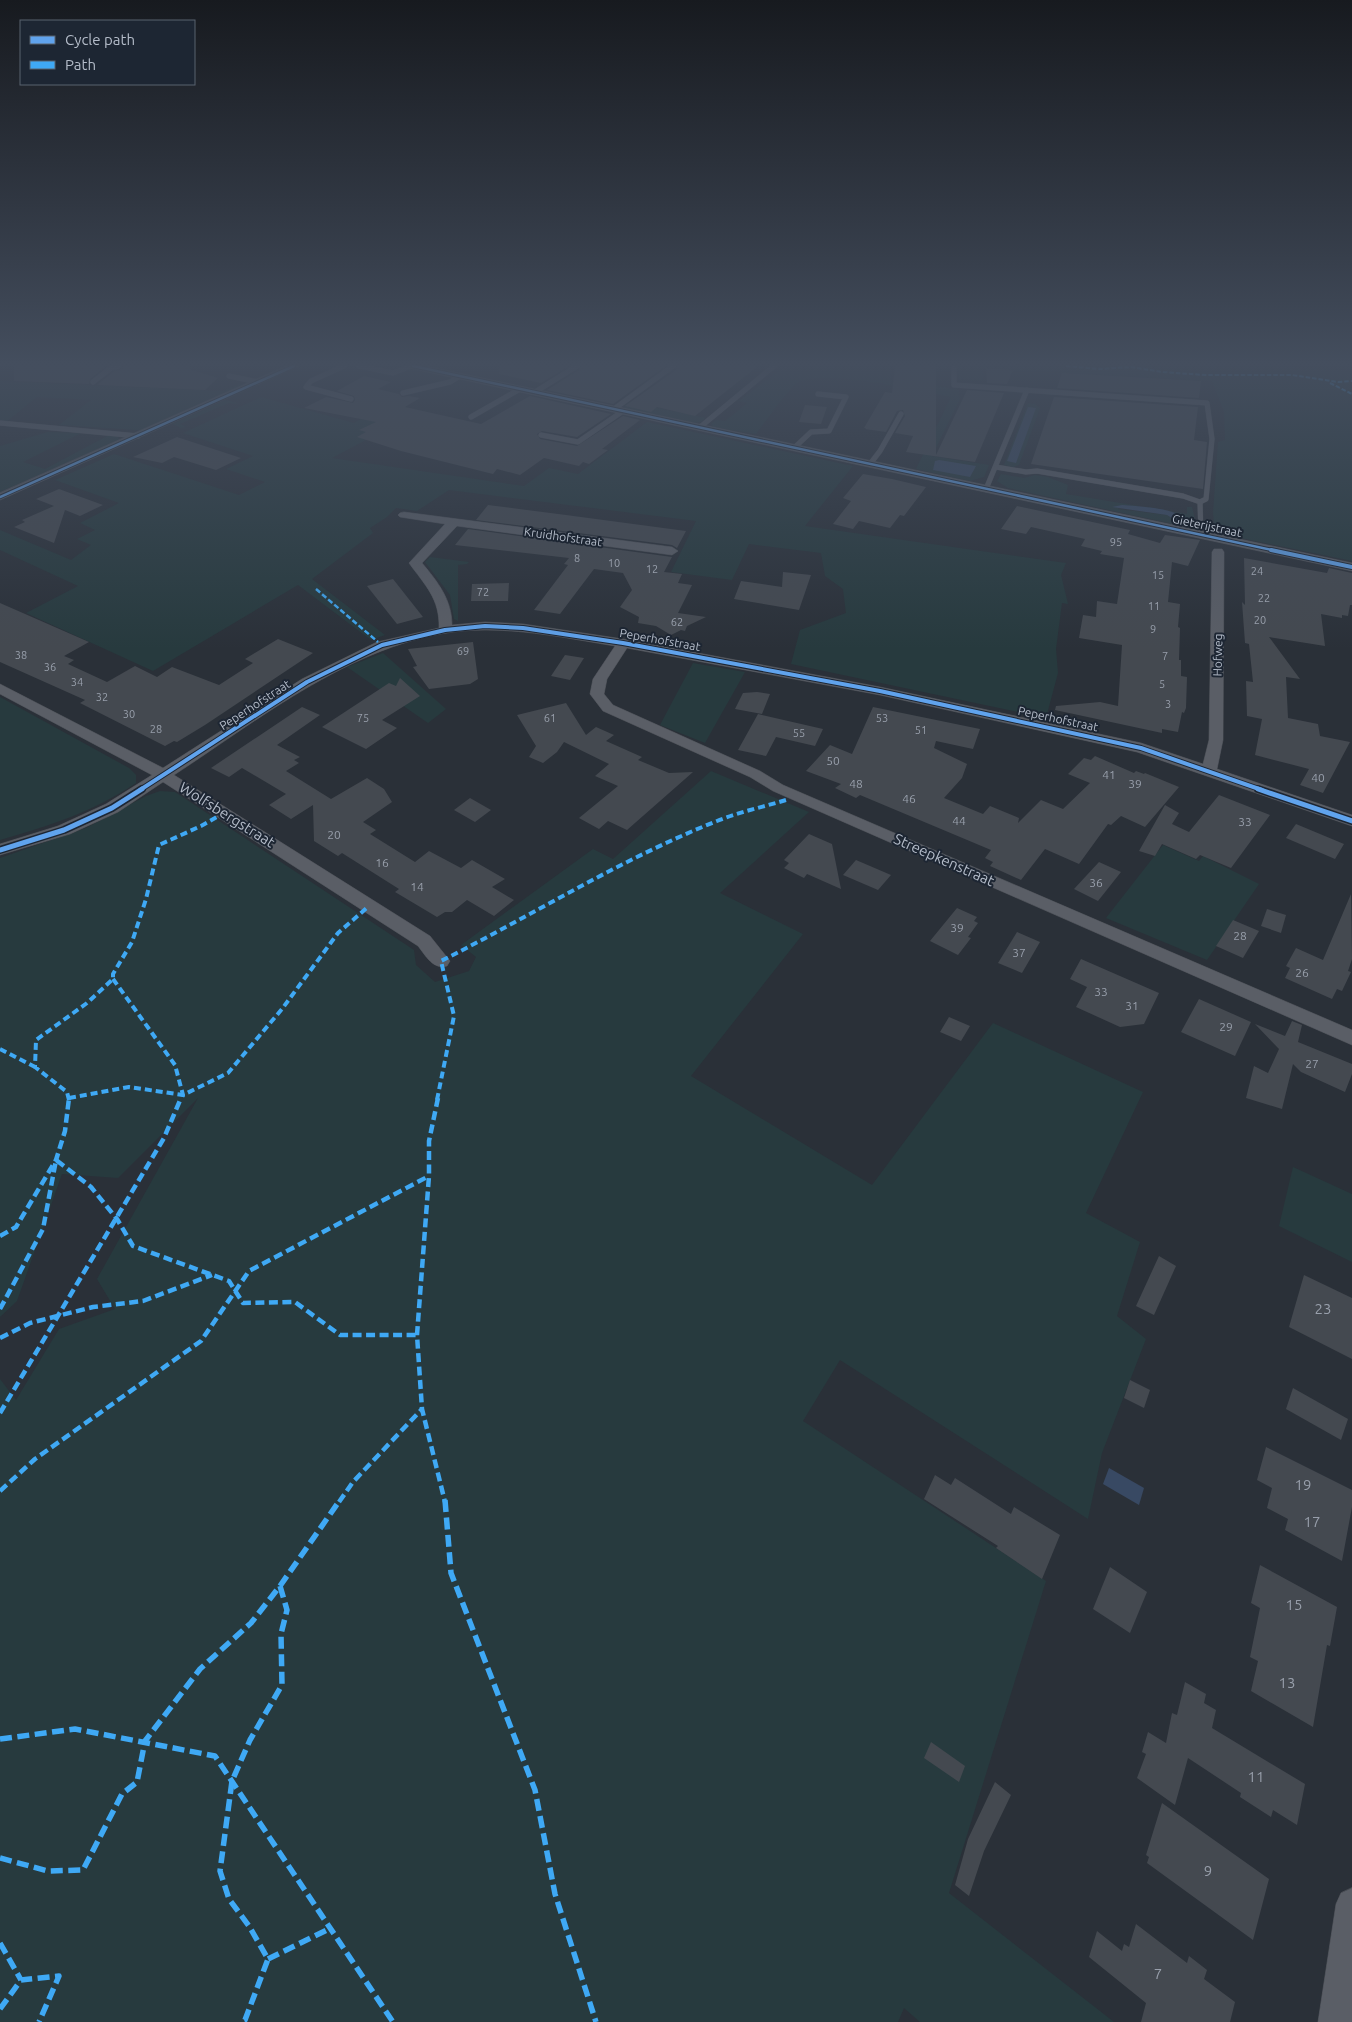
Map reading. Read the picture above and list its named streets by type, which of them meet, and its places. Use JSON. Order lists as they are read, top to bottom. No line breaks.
{"streets":{"street":["Gieterijstraat","Kruidhofstraat","Peperhofstraat","Hofweg","Wolfsbergstraat","Streepkenstraat"]},"crossings":[["Peperhofstraat","Hofweg"],["Peperhofstraat","Wolfsbergstraat"],["Peperhofstraat","Streepkenstraat"]],"house_numbers":["95","8","10","12","24","15","72","22","11","20","62","9","69","38","7","36","34","5","32","3","30","75","61","53","28","51","55","50","41","40","48","39","46","44","33","20","16","36","14","39","28","37","26","33","31","29","27","23","19","17","15","13","11","9","7"],"legend":["Cycle path","Path"]}
